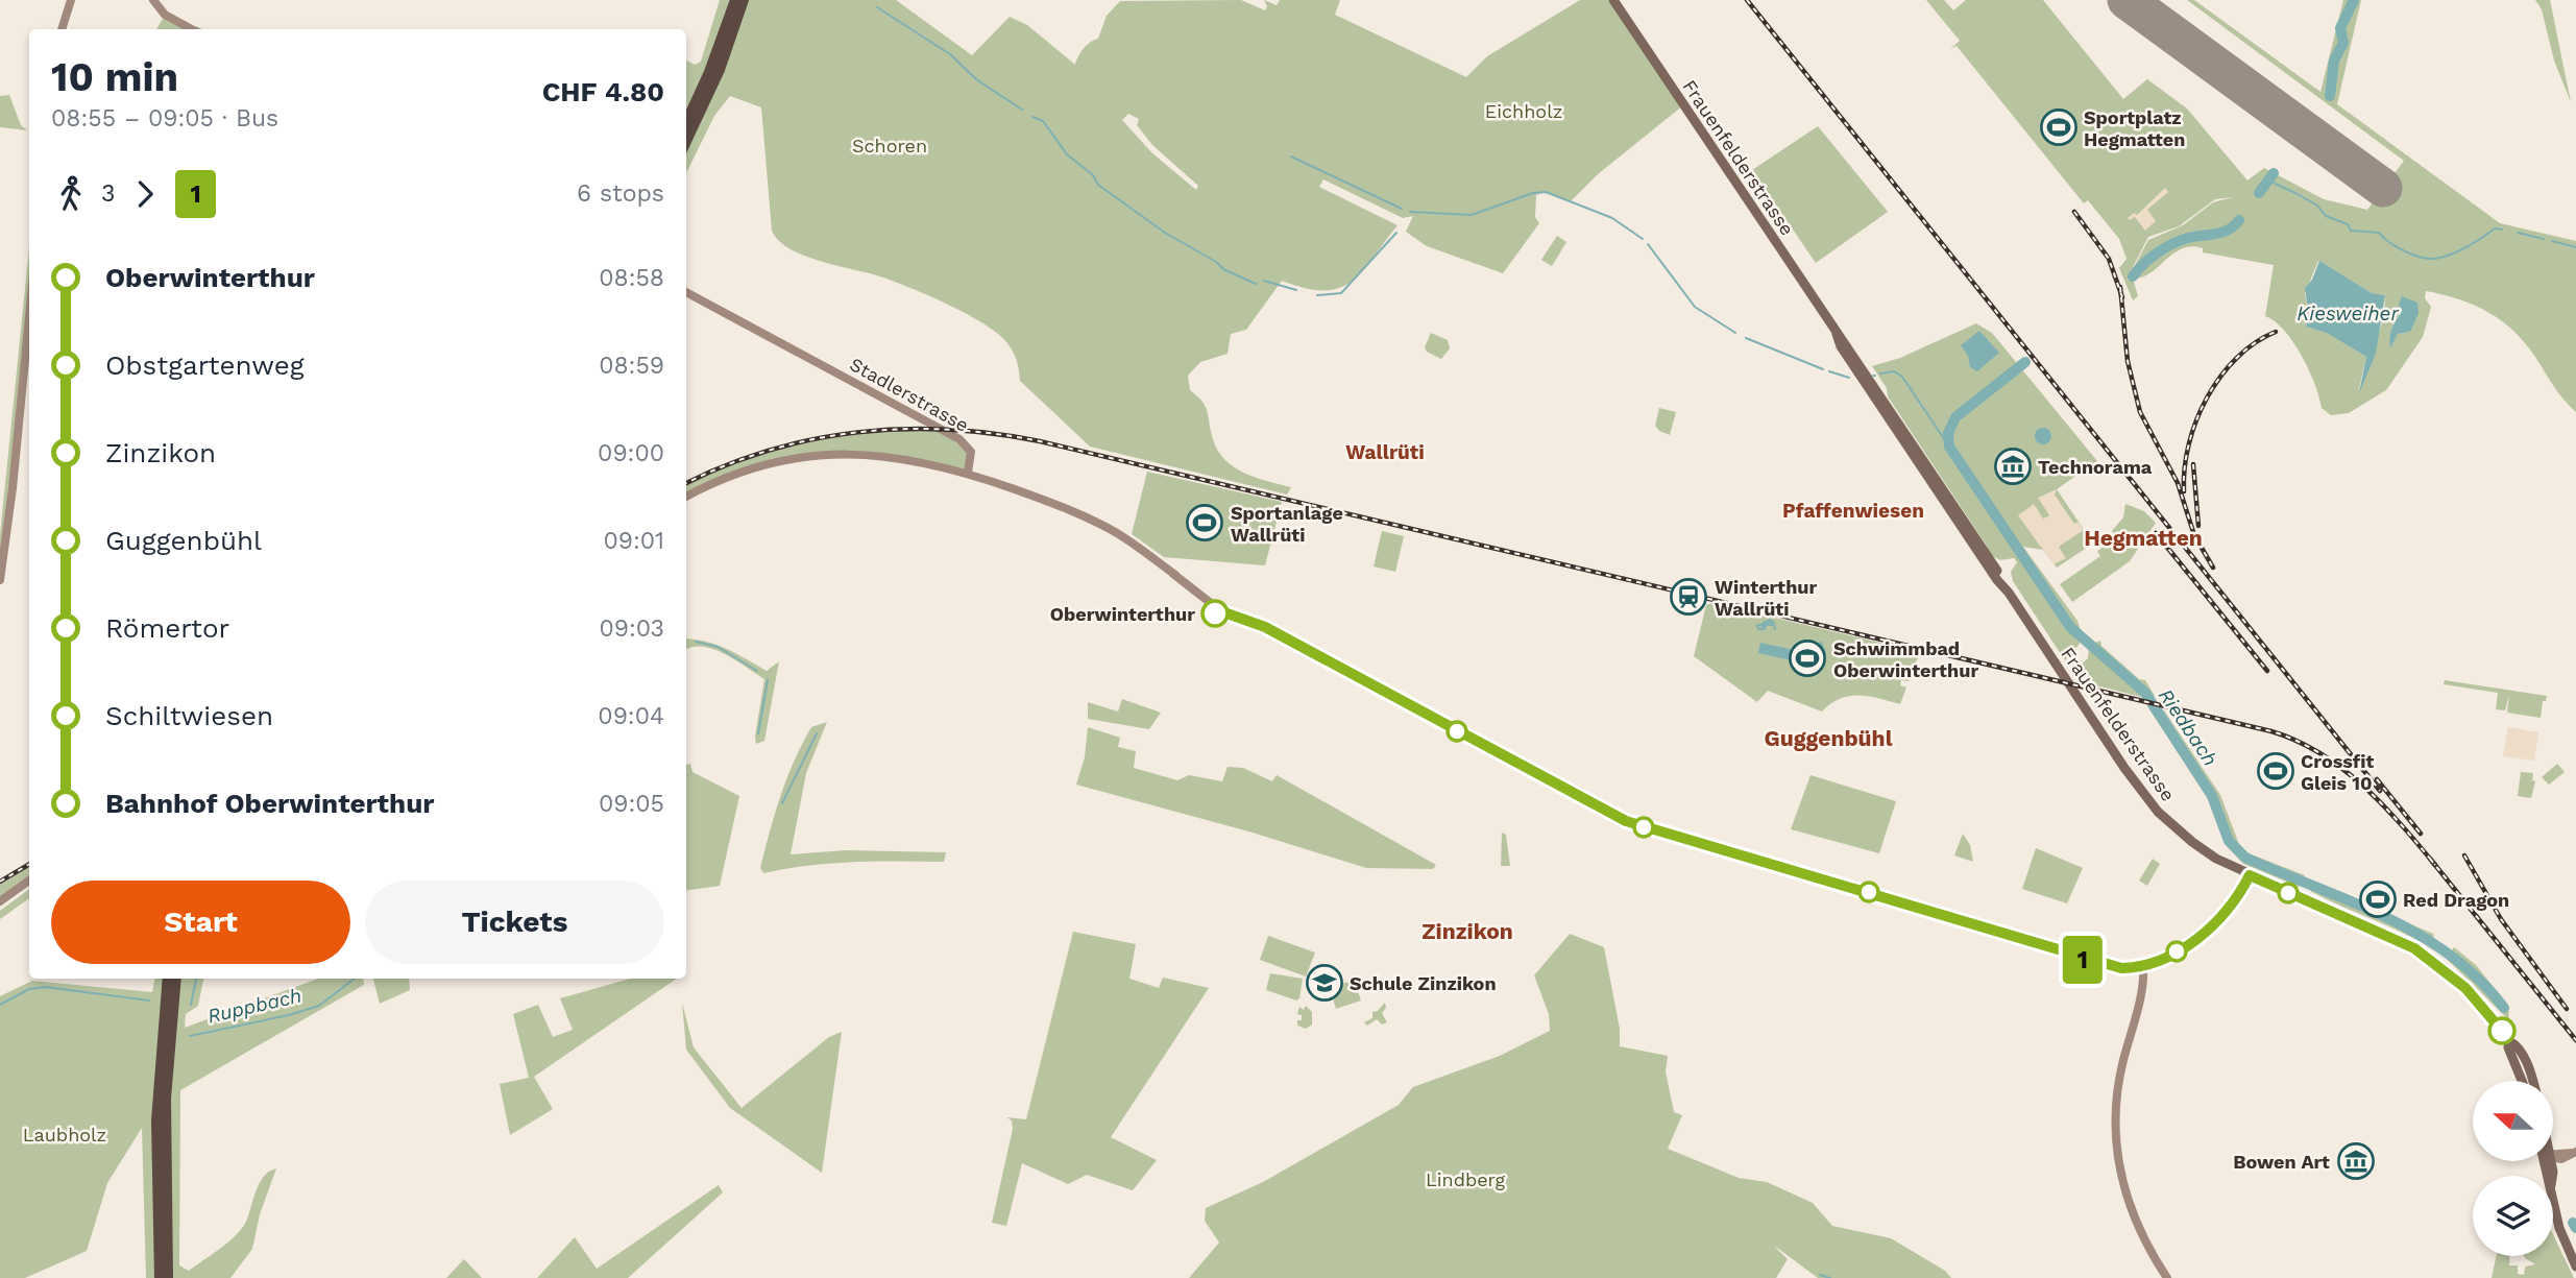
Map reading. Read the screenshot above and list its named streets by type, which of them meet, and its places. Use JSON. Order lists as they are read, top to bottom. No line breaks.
{"streets":{"main road":["Frauenfelderstrasse","Stadlerstrasse"]},"districts":["Wallrüti","Pfaffenwiesen","Hegmatten","Guggenbühl","Zinzikon"],"water":["Kiesweiher","Riedbach","Ruppbach"],"parks":["Eichholz","Schoren","Laubholz","Lindberg"],"places":{"sports":["Sportplatz Hegmatten","Sportanlage Wallrüti","Schwimmbad Oberwinterthur","Crossfit Gleis 10","Red Dragon"],"museum":["Technorama","Bowen Art"],"station":["Winterthur Wallrüti"],"other":["Oberwinterthur"],"school or university":["Schule Zinzikon"]},"lines":["bus line 1"],"north":"left","page":{"on_map":"1","heading":["10 min","08:55 – 09:05 · Bus","CHF 4.80"],"legs":["3","1","6 stops"],"list":[{"name":"Oberwinterthur","value":"08:58"},{"name":"Obstgartenweg","value":"08:59"},{"name":"Zinzikon","value":"09:00"},{"name":"Guggenbühl","value":"09:01"},{"name":"Römertor","value":"09:03"},{"name":"Schiltwiesen","value":"09:04"},{"name":"Bahnhof Oberwinterthur","value":"09:05"}],"buttons":["Start","Tickets"]}}
